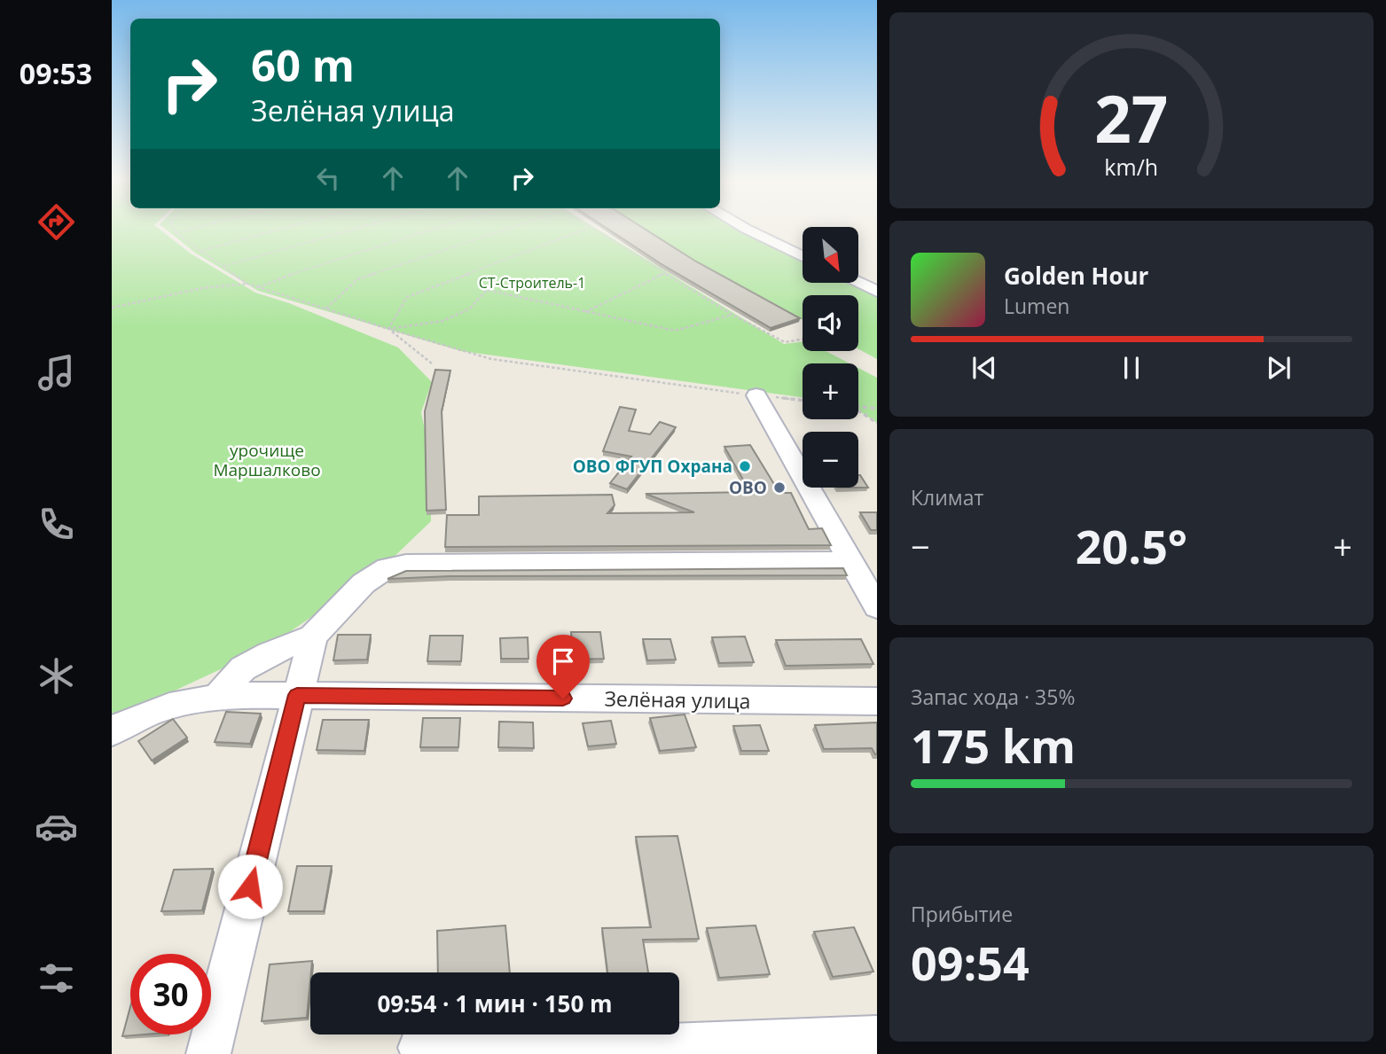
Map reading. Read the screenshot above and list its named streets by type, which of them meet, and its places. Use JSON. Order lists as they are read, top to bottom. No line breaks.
{"streets":{"street":["Зелёная улица"]},"parks":["СТ-Строитель-1","урочище Маршалково"],"places":["ОВО ФГУП Охрана","ОВО"],"north":"bottom right","page":{"tabs":"09:53","turn":["60 m","Зелёная улица"],"map_buttons":["+","−"],"song":["Golden Hour","Lumen"],"tile":["Климат",["Запас хода · 35%","175 km"],["Прибытие","09:54"]],"heat":["−","20.5°","+"],"limit":"30","trip":"09:54 · 1 мин · 150 m","gauge":["27","km/h"]}}
